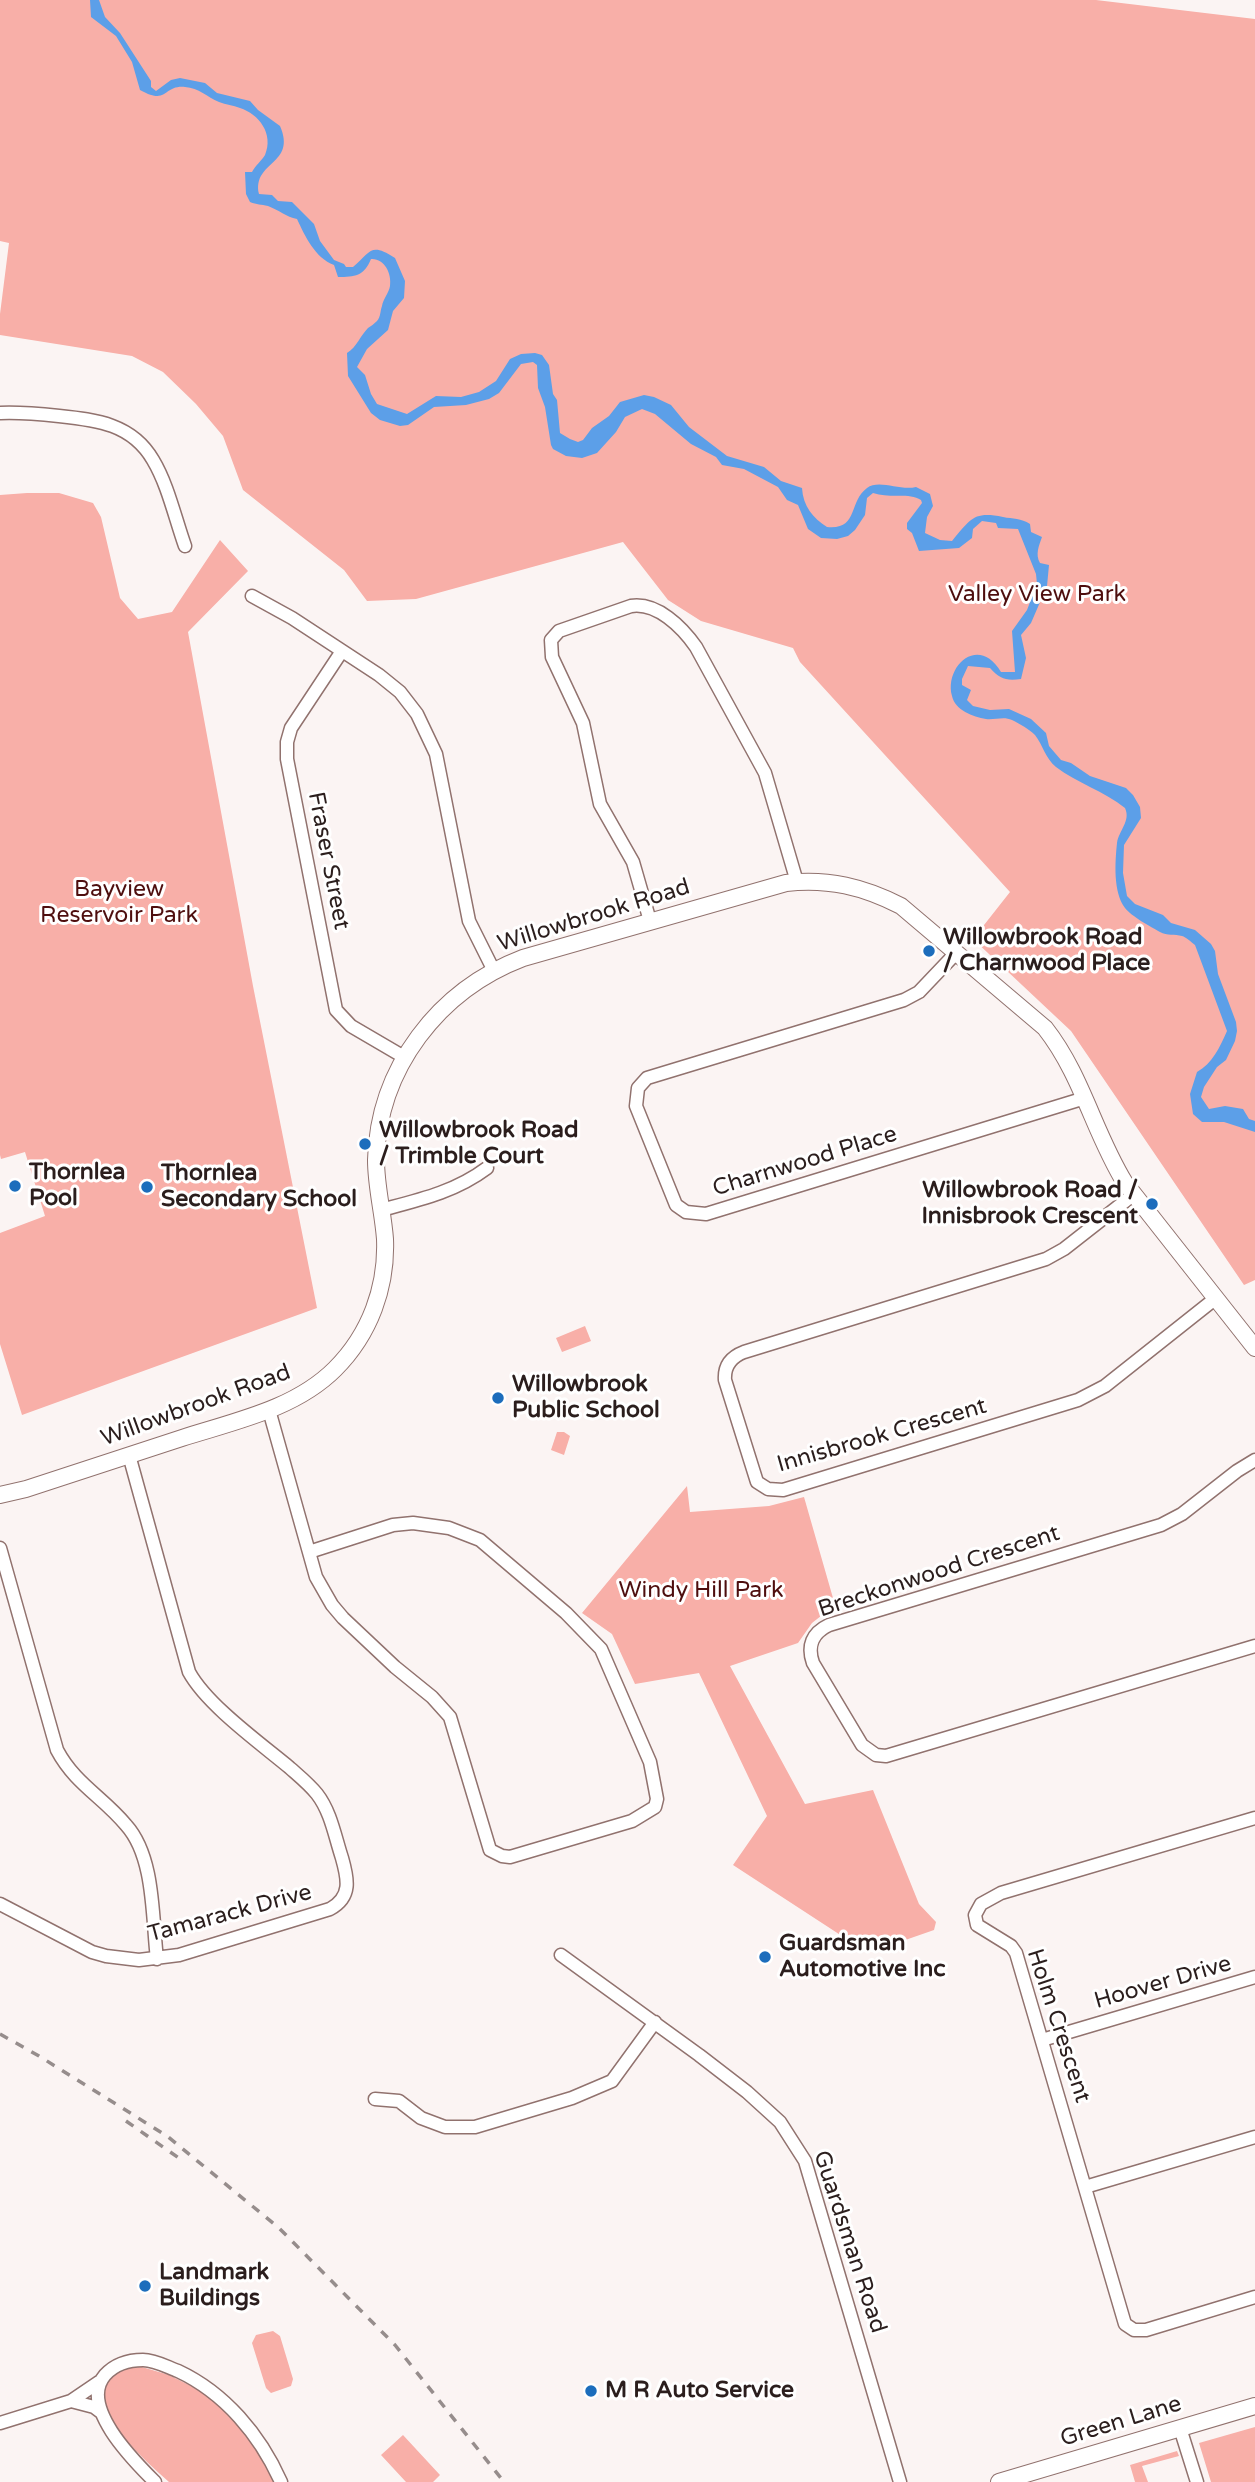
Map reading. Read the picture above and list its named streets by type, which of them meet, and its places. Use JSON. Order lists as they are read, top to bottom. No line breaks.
{"streets":{"street":["Fraser Street","Willowbrook Road","Charnwood Place","Innisbrook Crescent","Breckonwood Crescent","Tamarack Drive","Hoover Drive","Holm Crescent","Guardsman Road","Green Lane"]},"crossings":[["Fraser Street","Willowbrook Road"],["Willowbrook Road","Charnwood Place"],["Willowbrook Road","Innisbrook Crescent"],["Willowbrook Road","Tamarack Drive"],["Hoover Drive","Holm Crescent"]],"parks":["Valley View Park","Bayview Reservoir Park","Windy Hill Park"],"places":["Willowbrook Road / Charnwood Place","Willowbrook Road / Trimble Court","Thornlea Pool","Thornlea Secondary School","Willowbrook Road / Innisbrook Crescent","Willowbrook Public School","Guardsman Automotive Inc","Landmark Buildings","M R Auto Service"]}
